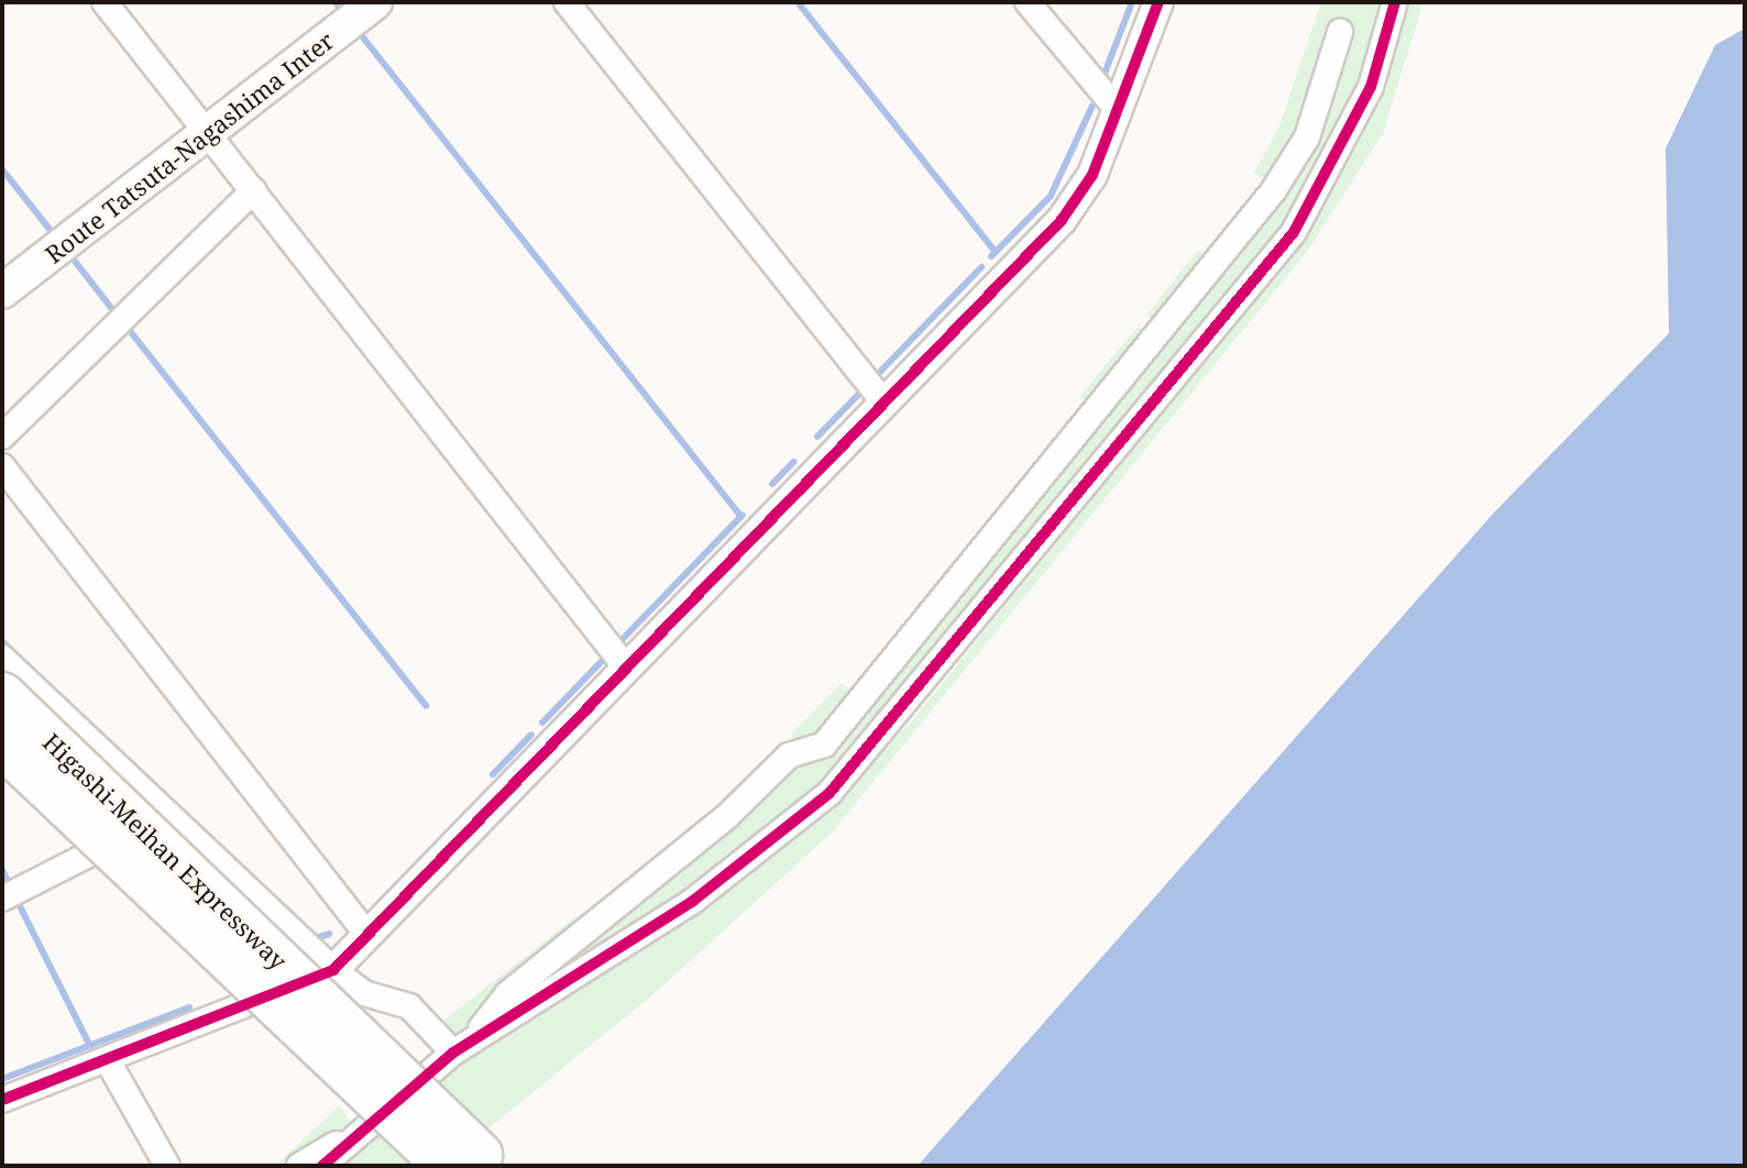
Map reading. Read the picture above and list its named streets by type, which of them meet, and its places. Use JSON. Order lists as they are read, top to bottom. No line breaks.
{"streets":{"highway":["Higashi-Meihan Expressway"],"main road":["Route Tatsuta-Nagashima Inter"]}}
